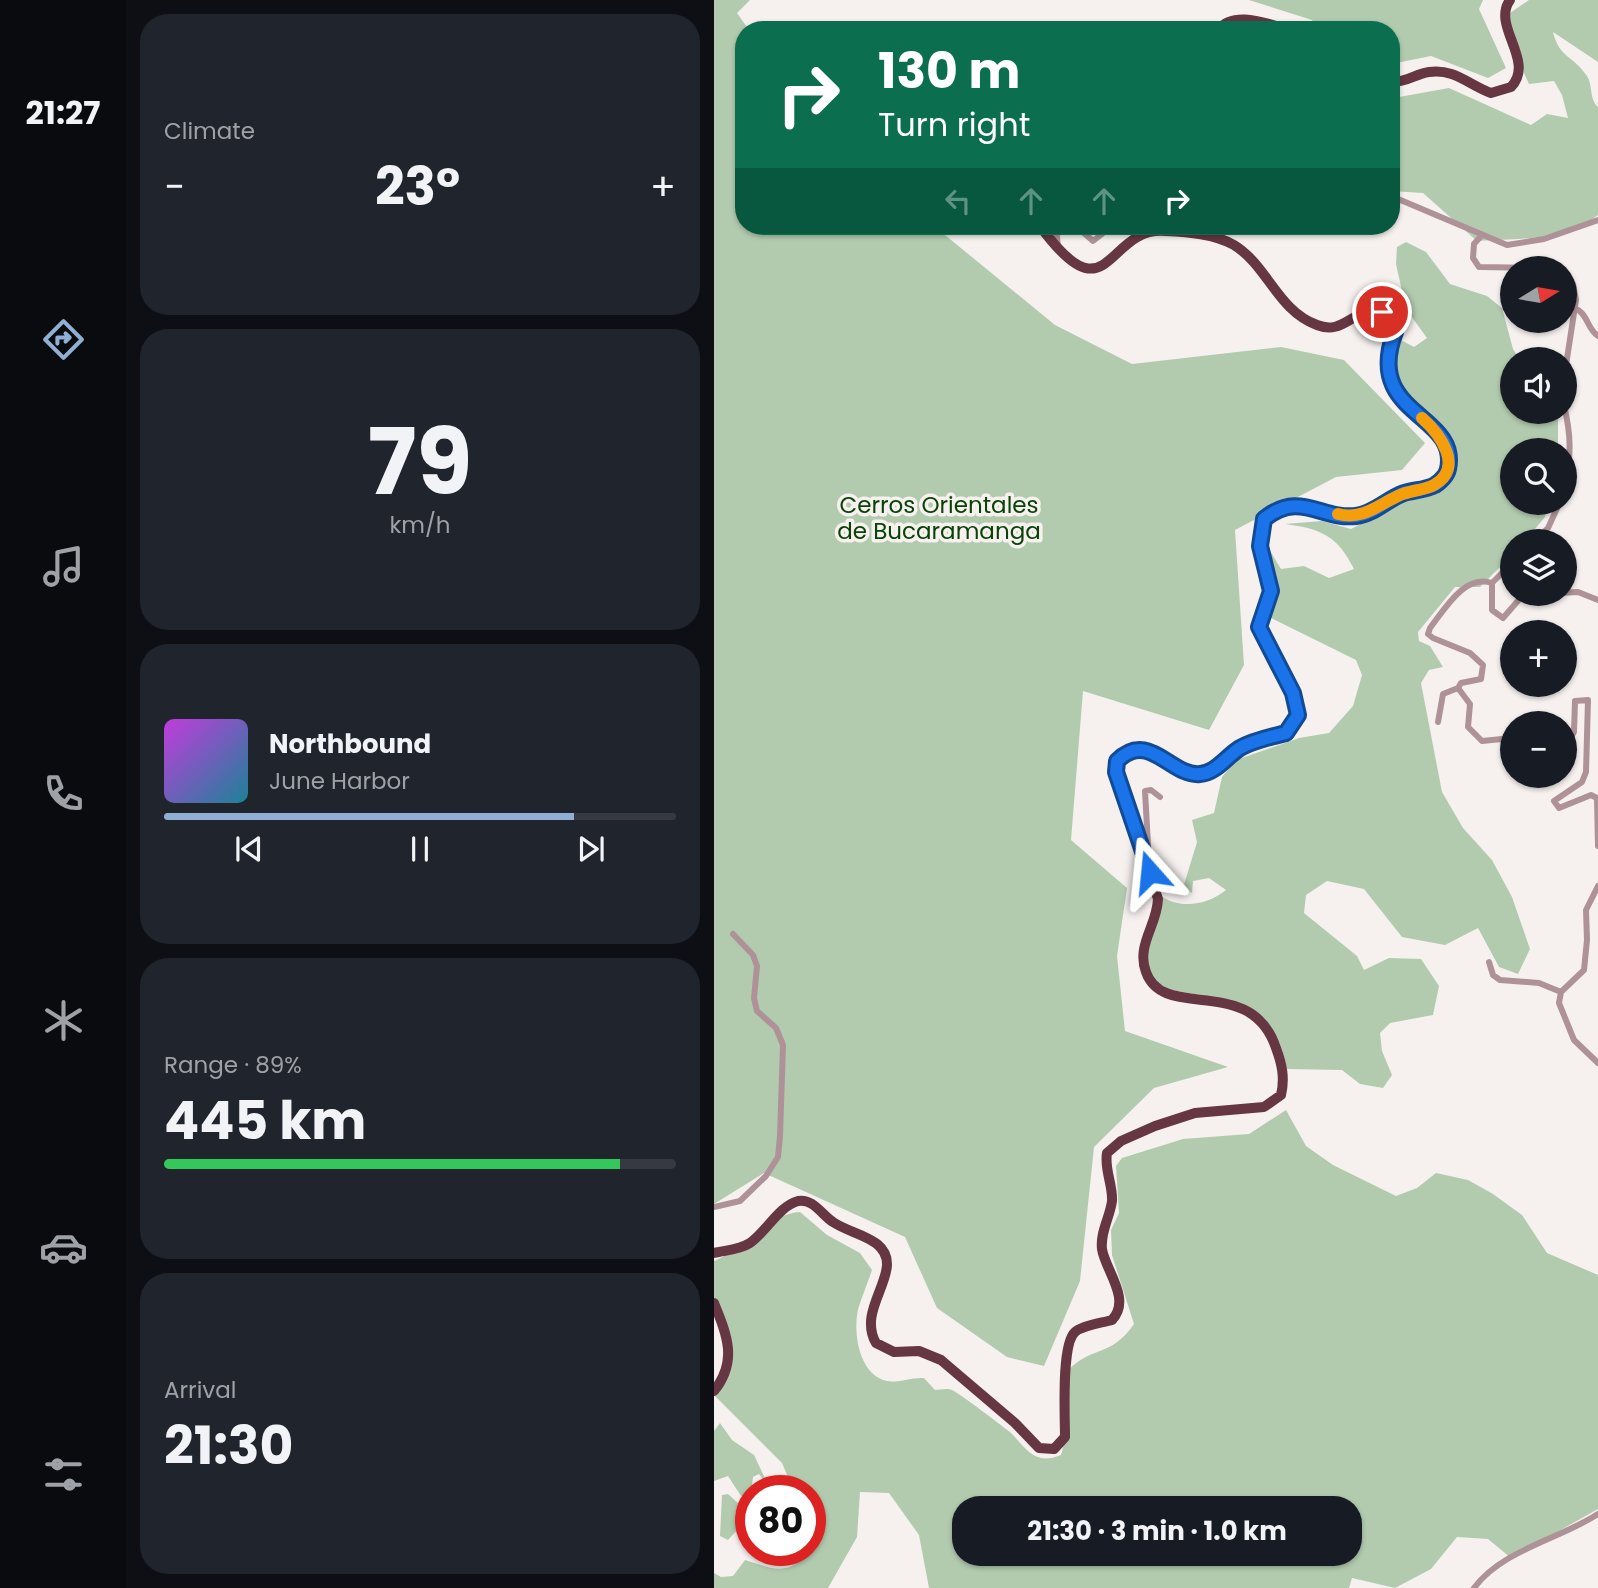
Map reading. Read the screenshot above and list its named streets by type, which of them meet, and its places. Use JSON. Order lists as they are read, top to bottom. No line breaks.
{"parks":["Cerros Orientales de Bucaramanga"],"north":"right","page":{"tabs":"21:27","tile":["Climate",["79","km/h"],["Range · 89%","445 km"],["Arrival","21:30"]],"turn":["130 m","Turn right"],"heat":["−","23°","+"],"map_buttons":["+","−"],"song":["Northbound","June Harbor"],"limit":"80","trip":"21:30 · 3 min · 1.0 km"}}
